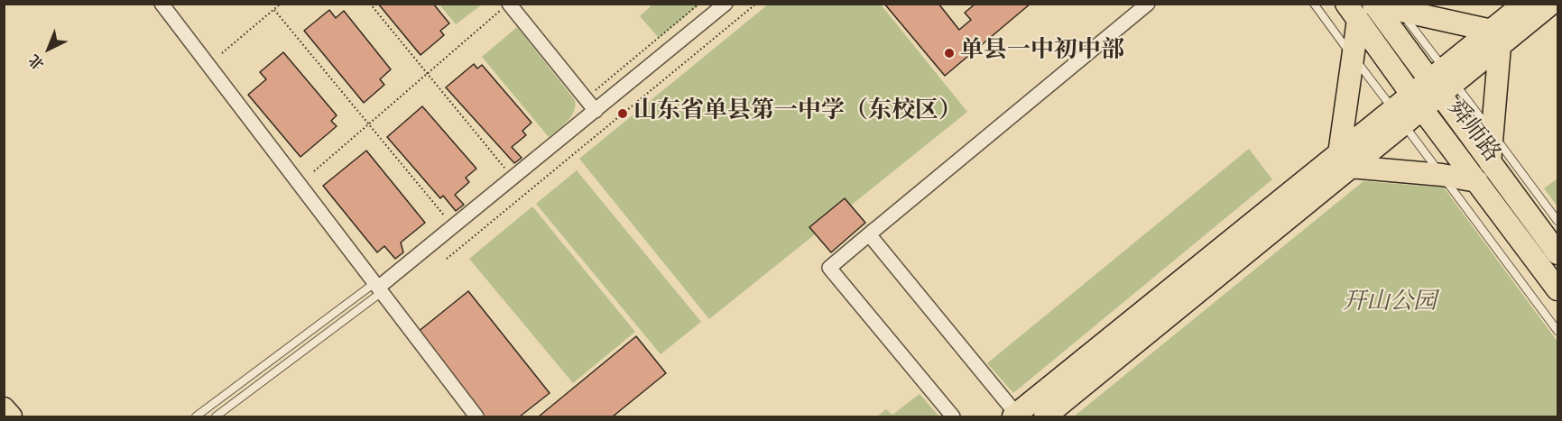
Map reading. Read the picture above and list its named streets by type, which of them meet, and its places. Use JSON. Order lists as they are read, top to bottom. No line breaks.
{"streets":{"main road":["舜师路"]},"parks":["幵山公园"],"places":["单县一中初中部","山东省单县第一中学（东校区）"],"north":"bottom left"}
